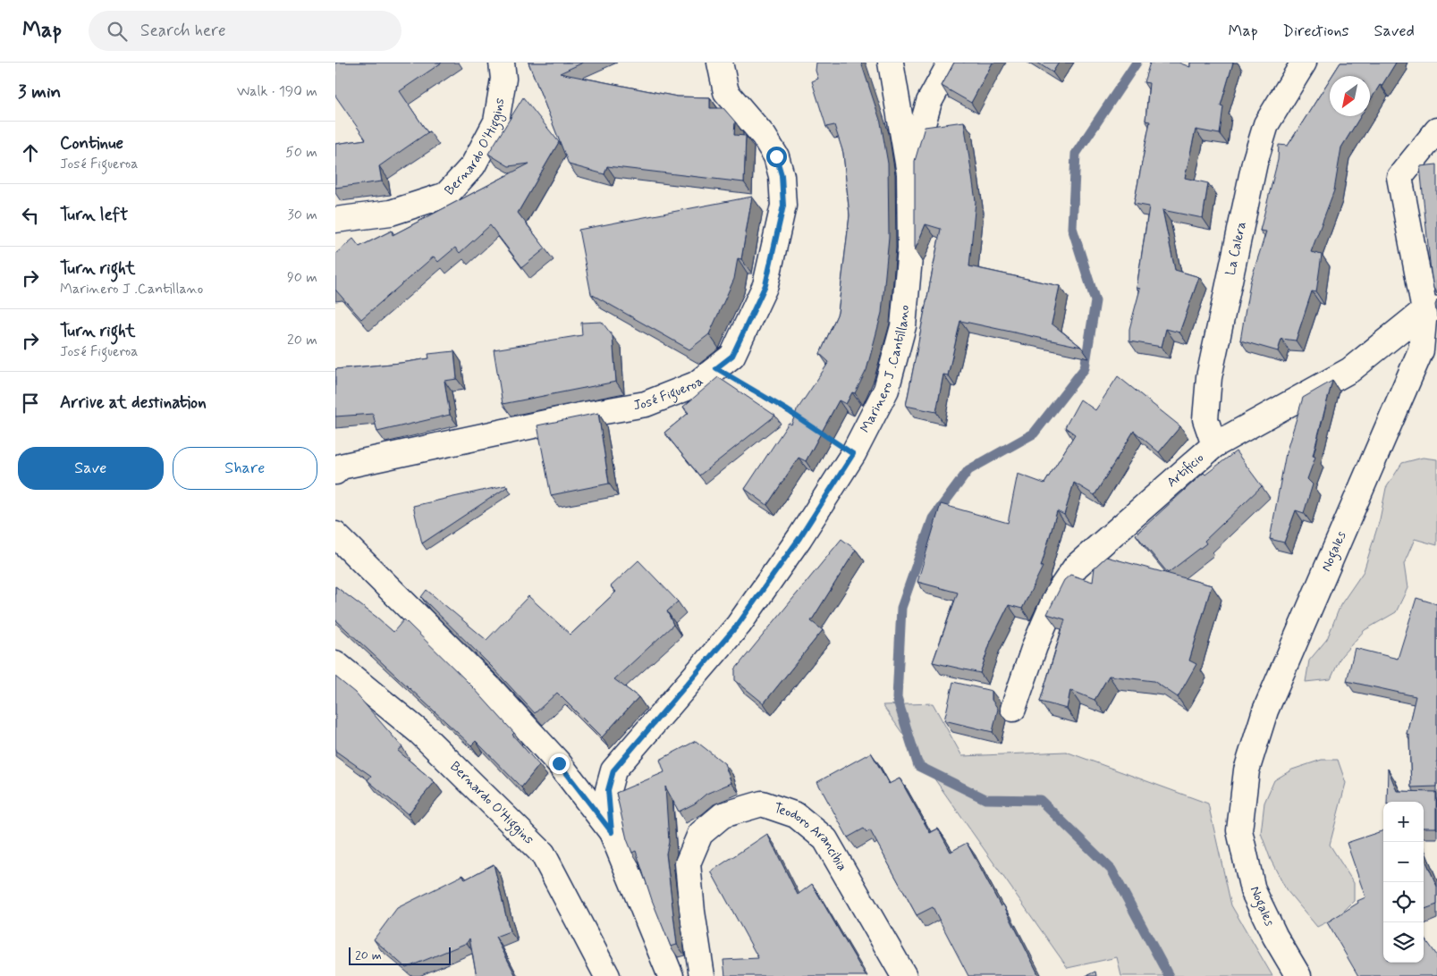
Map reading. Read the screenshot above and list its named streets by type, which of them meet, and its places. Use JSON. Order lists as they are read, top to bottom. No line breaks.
{"streets":{"street":["Bernardo O'Higgins","La Calera","Marinero J .Cantillano","José Figueroa","Artificio","Nogales","Teodoro Arancibia"]},"crossings":[["La Calera","Artificio"],["Artificio","Nogales"]],"scale_bar":"20 m","north":"bottom left","page":{"header":"Map","search":"Search here","nav":["Map","Directions","Saved"],"heading":["3 min","Walk · 190 m"],"list":[["Continue","José Figueroa","50 m"],["Turn left","30 m"],["Turn right","Marinero J .Cantillano","90 m"],["Turn right","José Figueroa","20 m"],"Arrive at destination"],"buttons":["Save","Share"],"map_buttons":["+","−"],"scale":"20 m"}}
